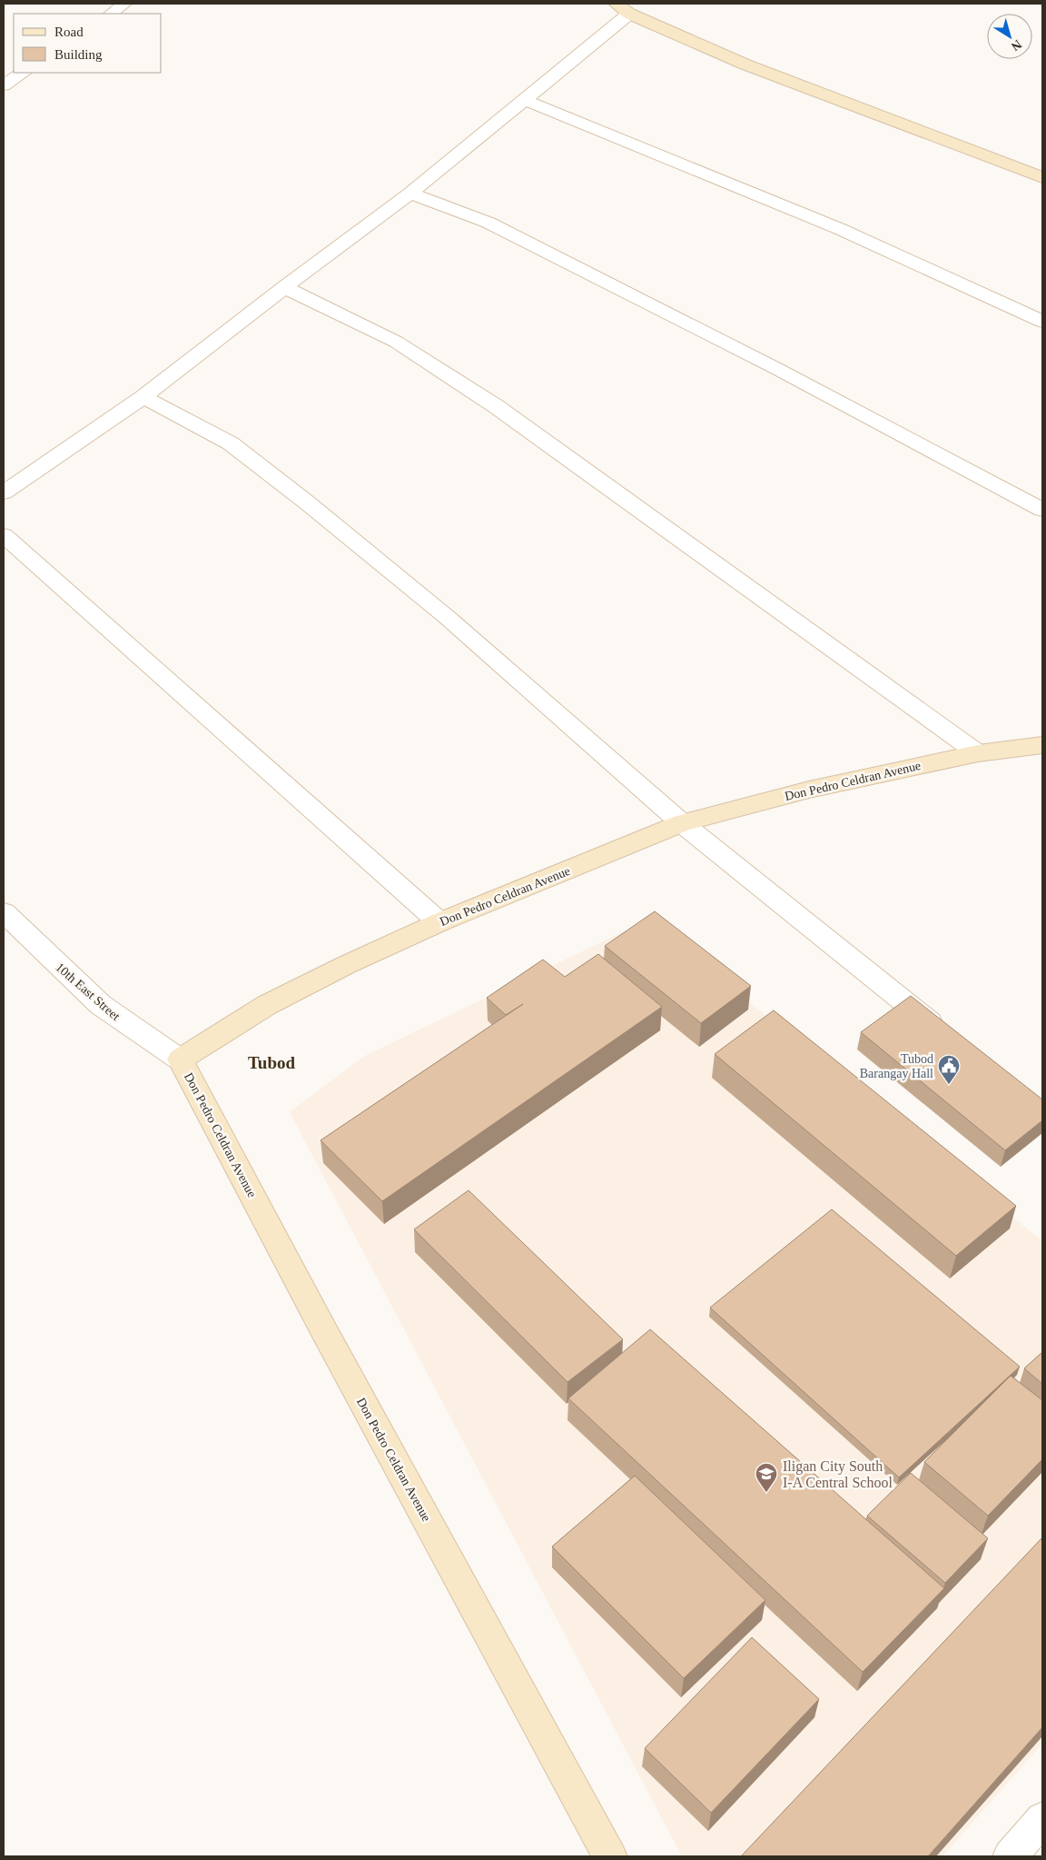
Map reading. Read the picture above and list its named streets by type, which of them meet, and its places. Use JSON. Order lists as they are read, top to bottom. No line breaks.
{"streets":{"street":["Don Pedro Celdran Avenue","10th East Street"]},"crossings":[["Don Pedro Celdran Avenue","10th East Street"]],"districts":["Tubod"],"places":{"public building":["Tubod Barangay Hall"],"school or university":["Iligan City South I-A Central School"]},"legend":["Road","Building"],"north":"bottom right"}
